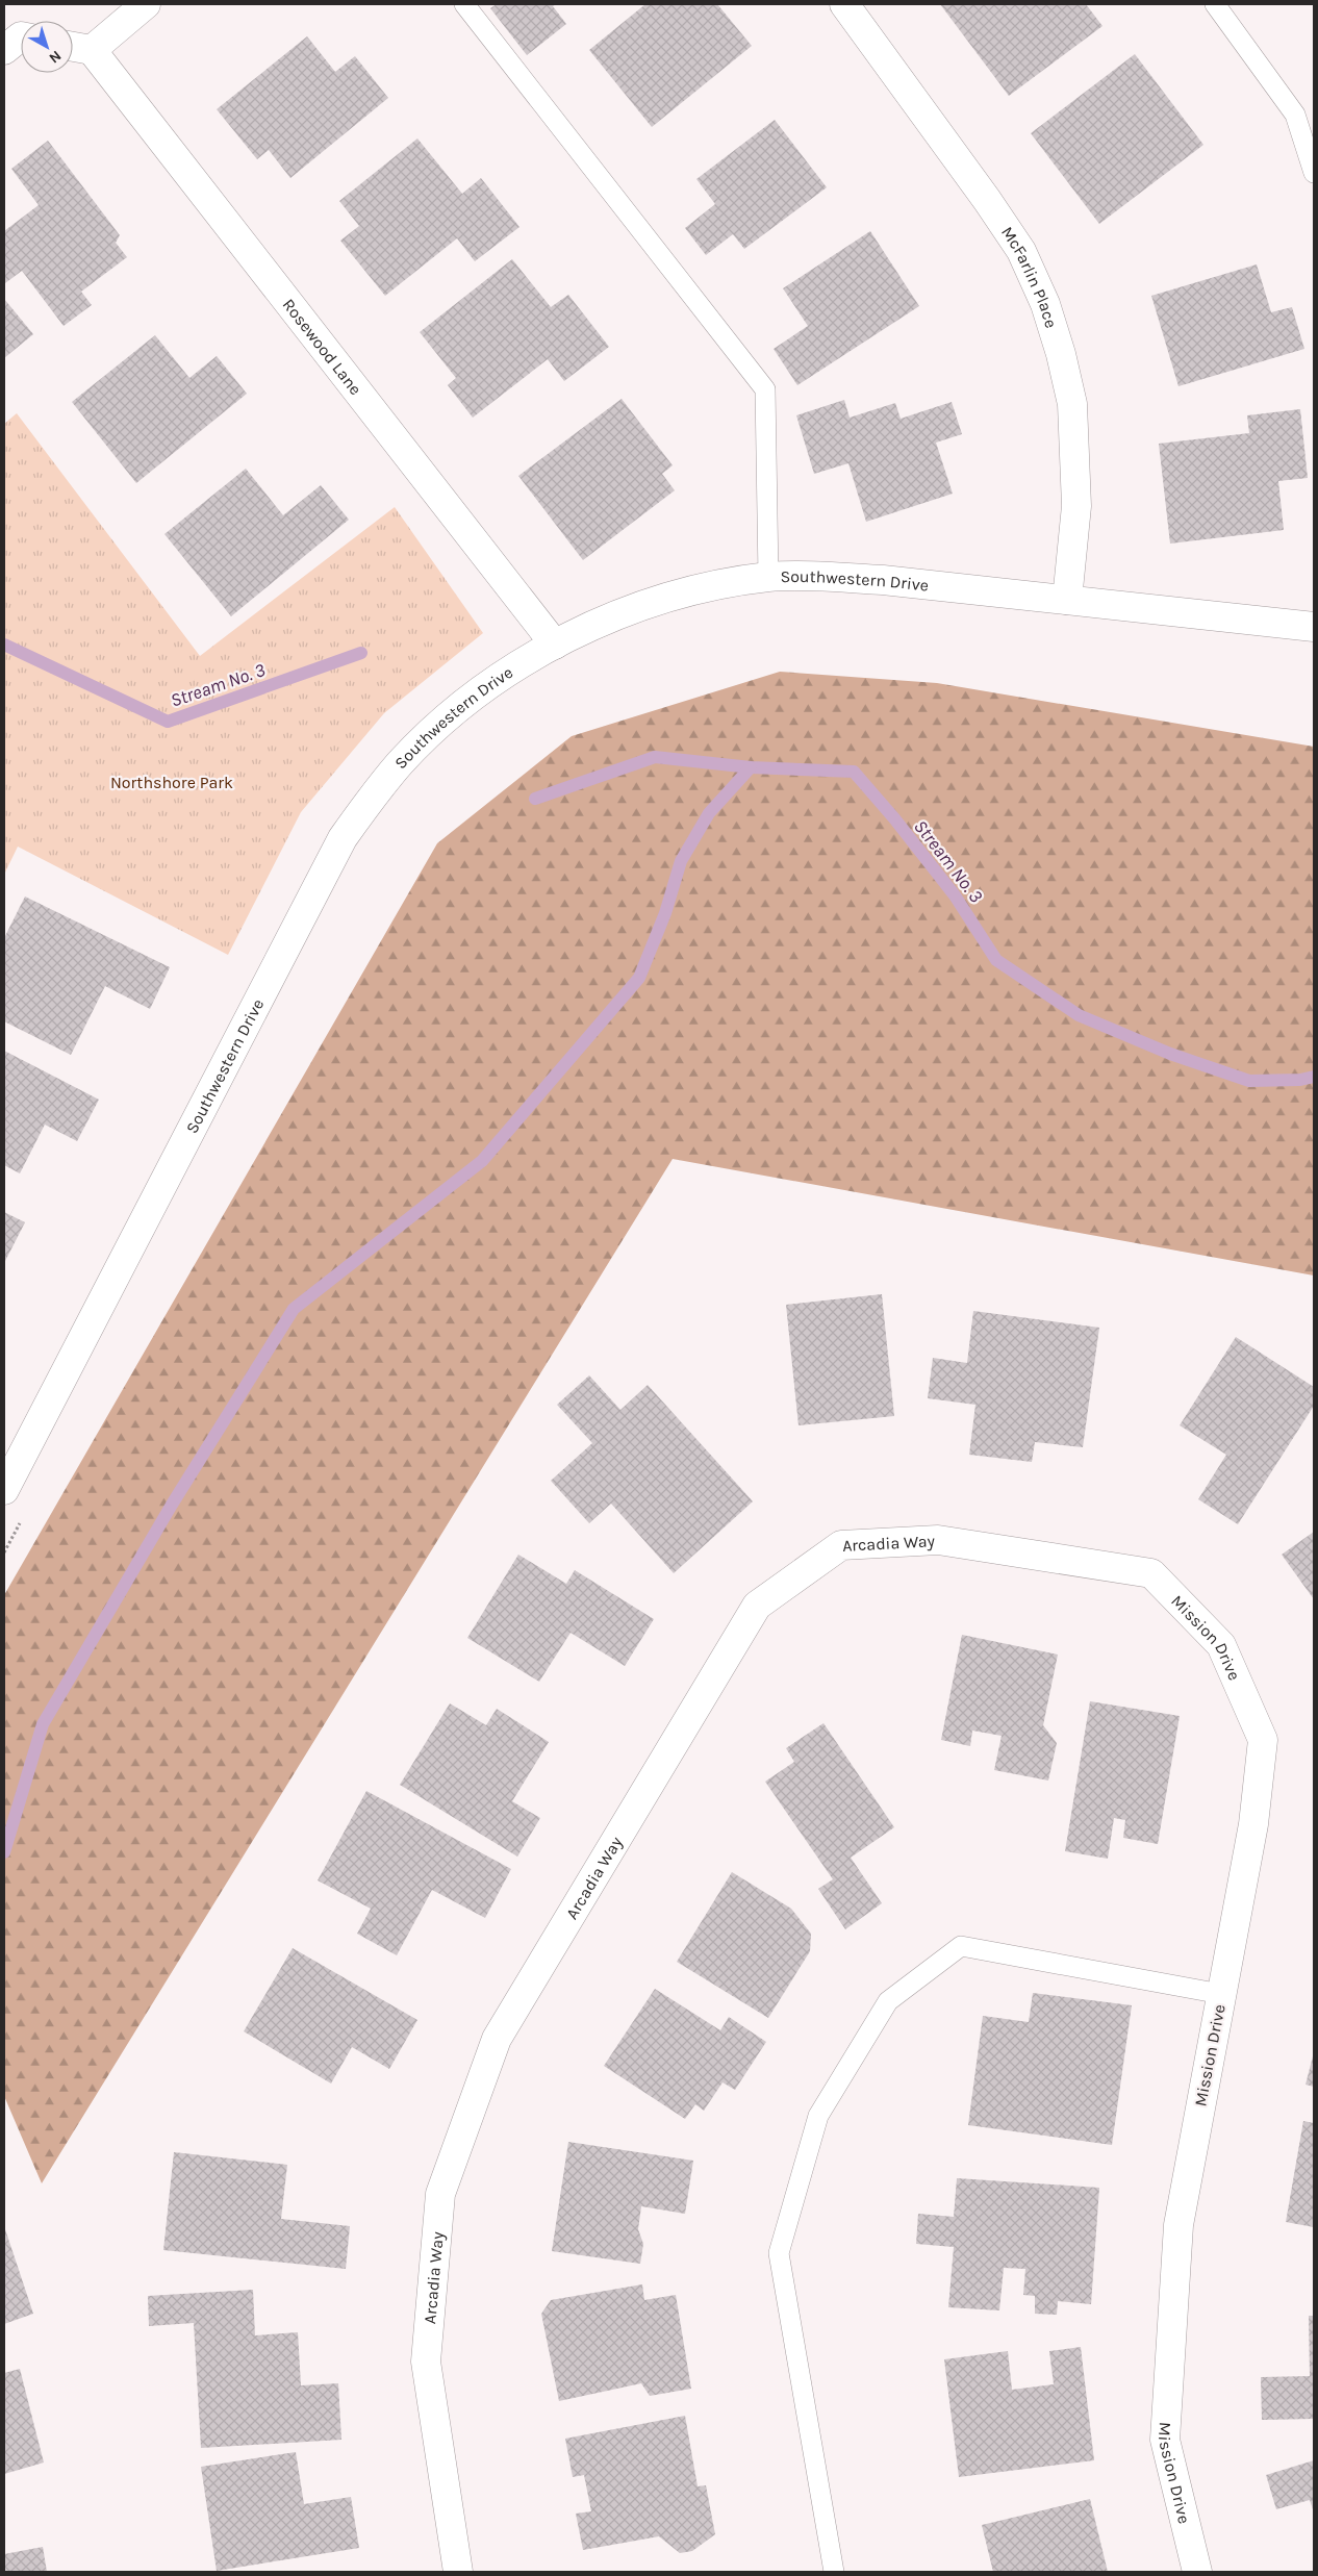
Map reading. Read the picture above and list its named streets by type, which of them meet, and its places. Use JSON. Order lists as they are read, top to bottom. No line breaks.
{"streets":{"street":["McFarlin Place","Rosewood Lane","Southwestern Drive","Arcadia Way","Mission Drive"]},"crossings":[["McFarlin Place","Southwestern Drive"],["Rosewood Lane","Southwestern Drive"],["Arcadia Way","Mission Drive"]],"water":["Stream No. 3"],"parks":["Northshore Park"],"north":"bottom right"}
